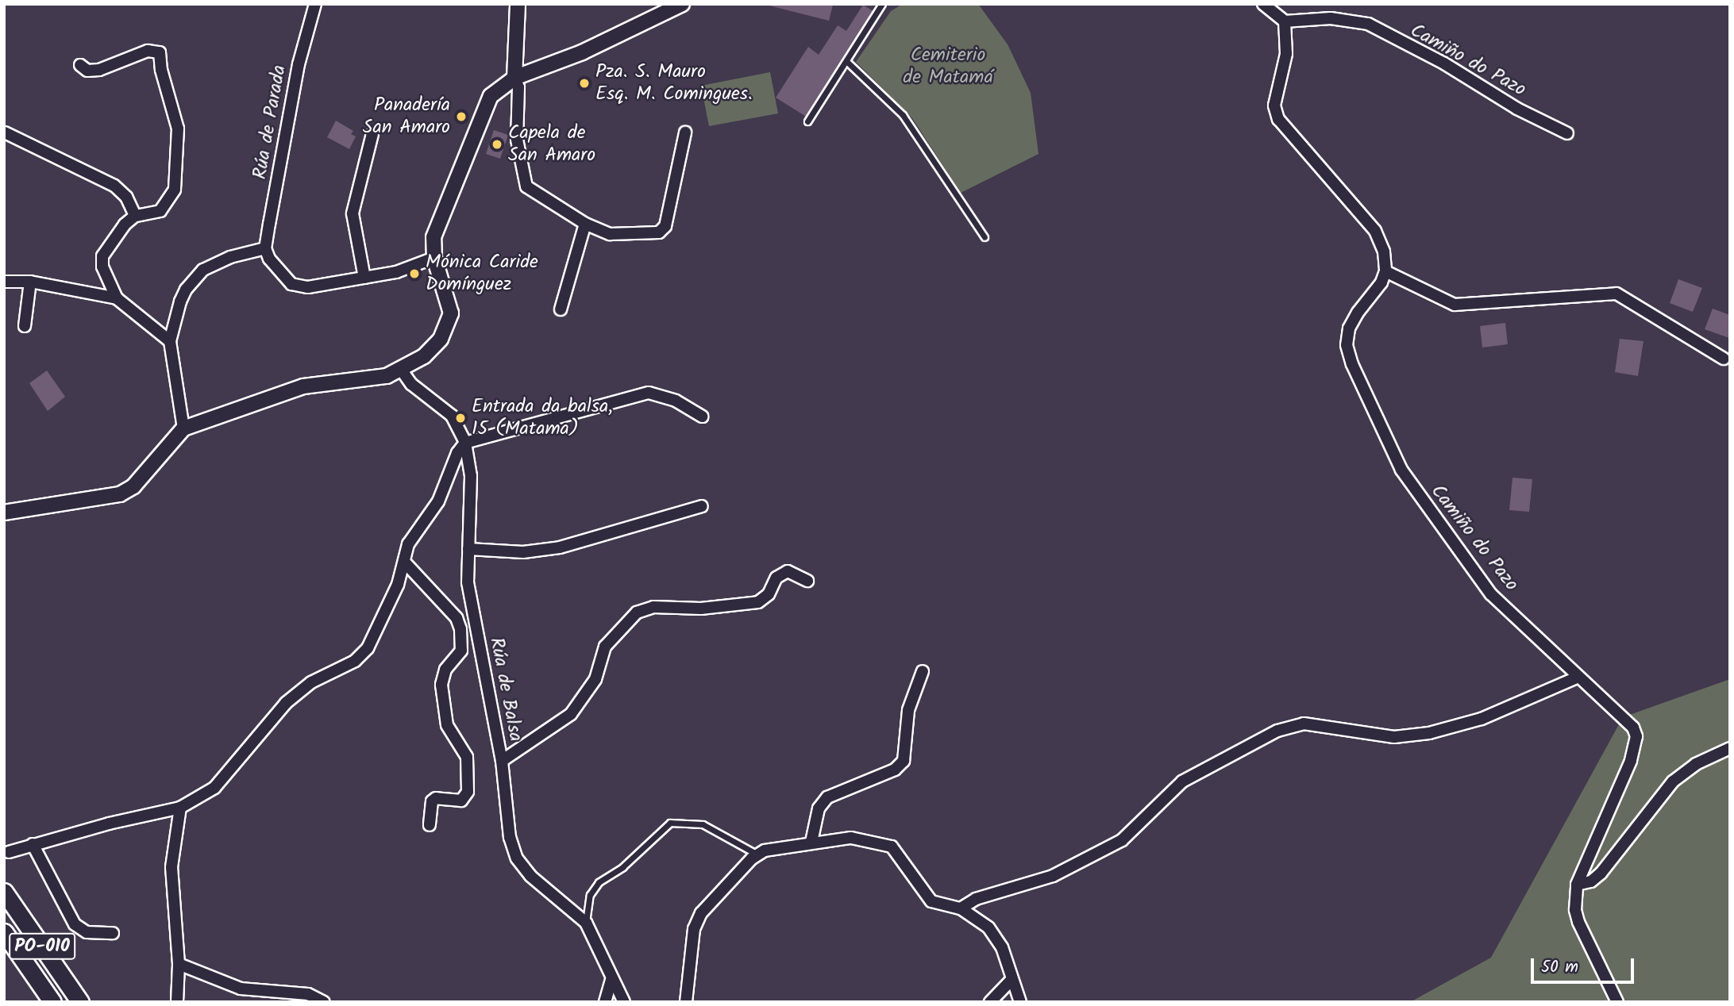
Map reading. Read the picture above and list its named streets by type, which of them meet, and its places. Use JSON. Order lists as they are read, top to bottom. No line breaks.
{"streets":{"main road":["PO-010"],"street":["Camiño do Pazo","Rúa de Parada","Rúa de Balsa"]},"parks":["Cemiterio de Matamá"],"places":["Pza. S. Mauro Esq. M. Comingues.","Panadería San Amaro","Capela de San Amaro","Mónica Caride Domínguez","Entrada da balsa, 15 (Matama)"],"scale_bar":"50 m"}
